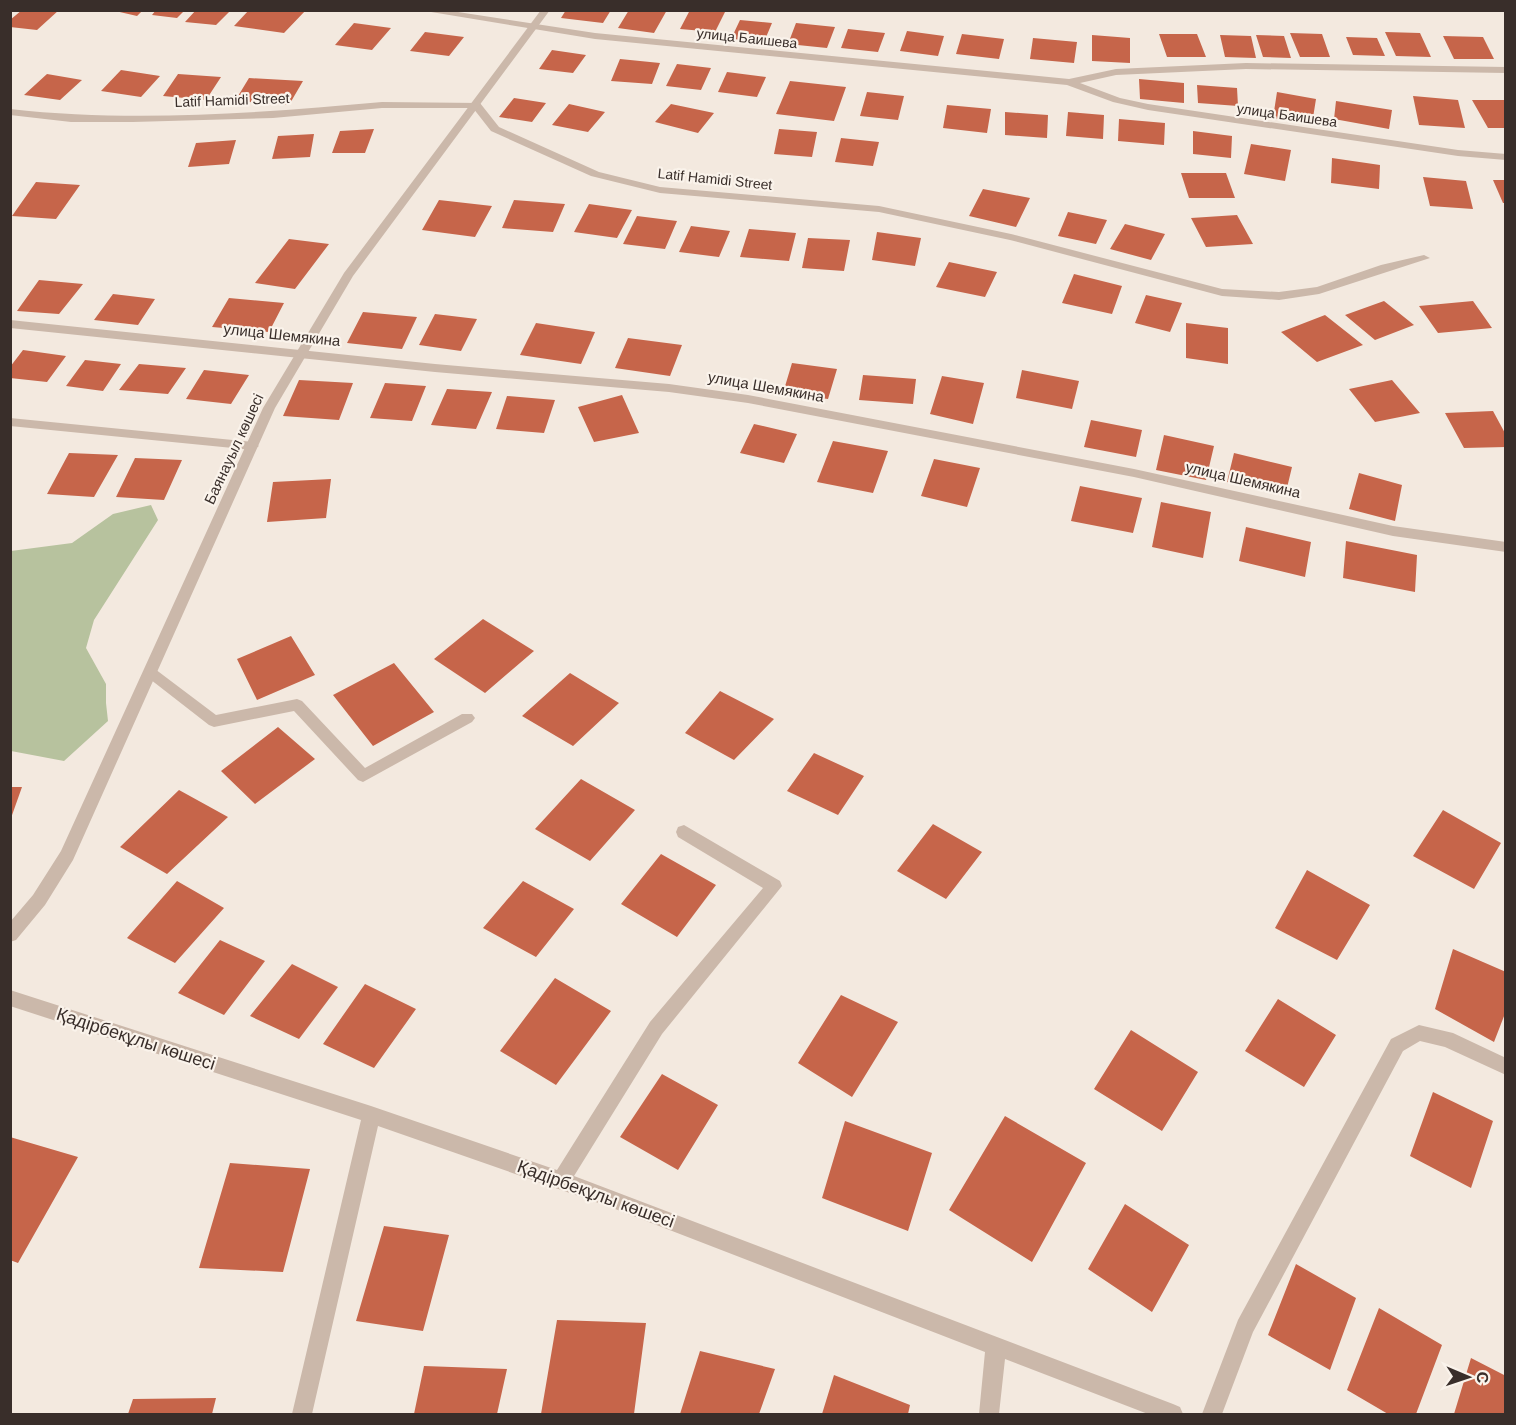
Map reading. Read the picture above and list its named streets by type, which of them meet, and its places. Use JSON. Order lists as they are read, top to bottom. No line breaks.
{"streets":{"street":["улица Баишева","Latif Hamidi Street","улица Шемякина","Баянауыл көшесі","Қадірбекұлы көшесі"]},"crossings":[["улица Баишева","Баянауыл көшесі"],["Latif Hamidi Street","Баянауыл көшесі"],["улица Шемякина","Баянауыл көшесі"]],"north":"right"}
